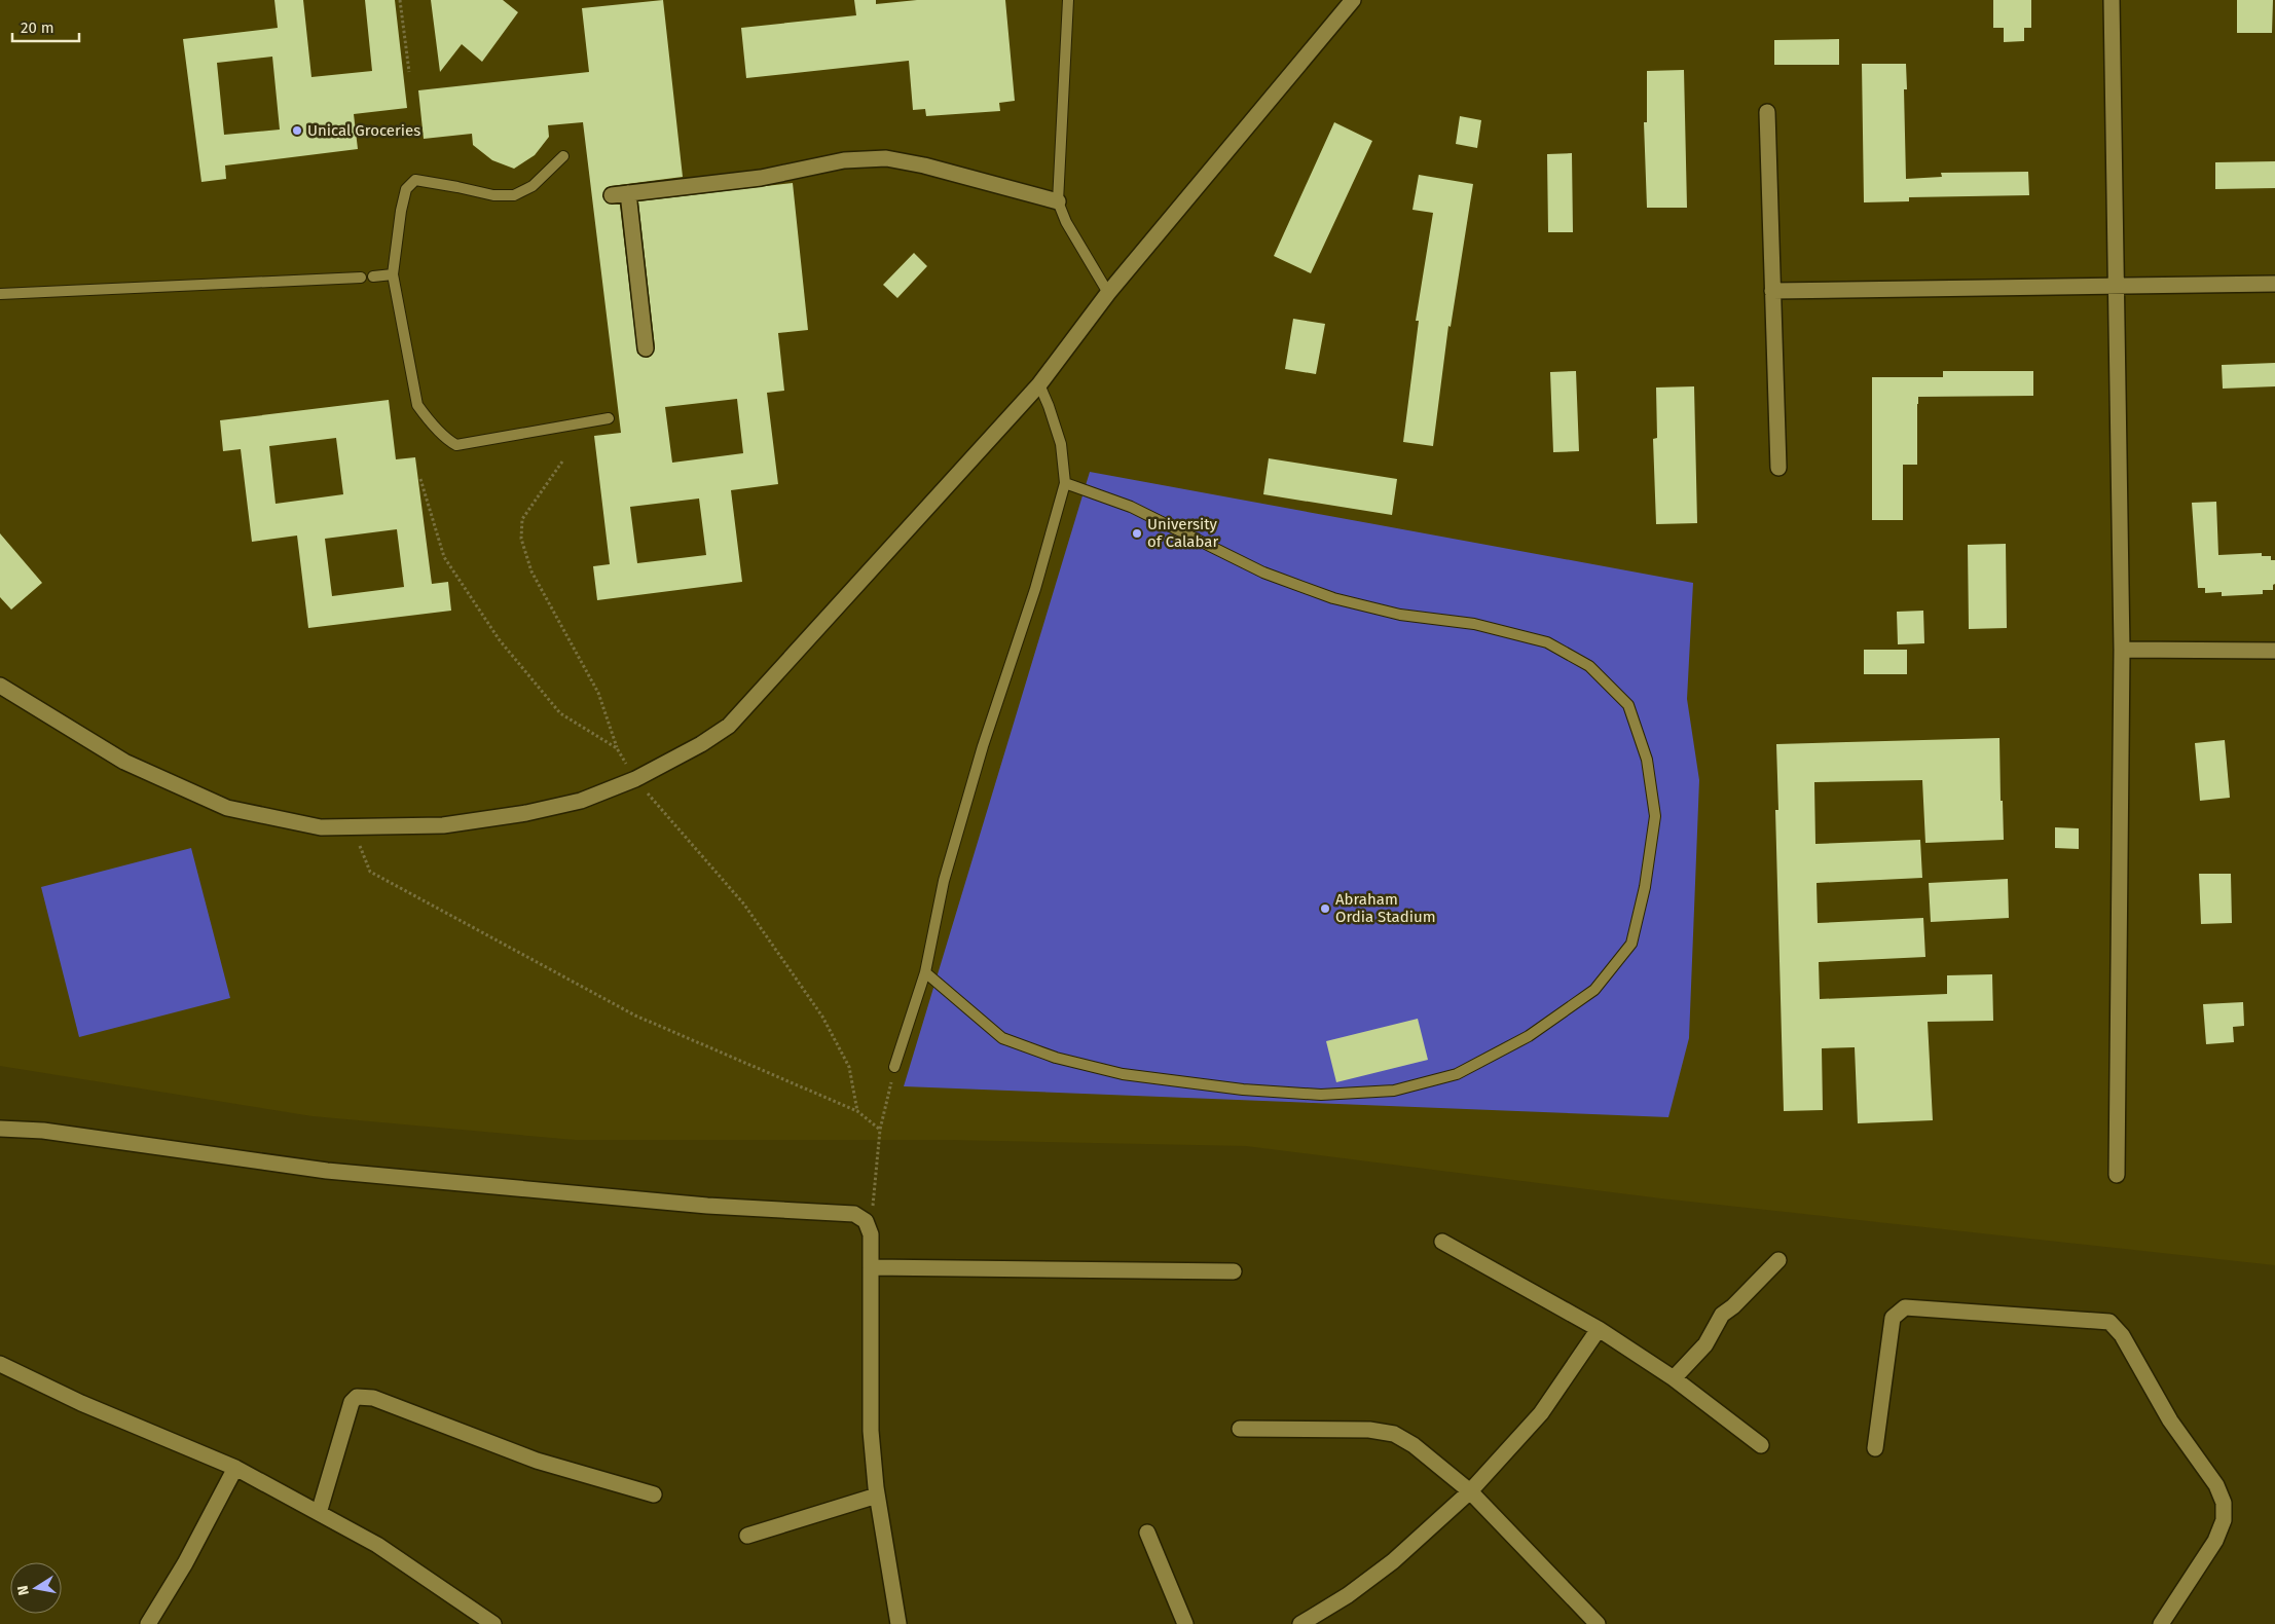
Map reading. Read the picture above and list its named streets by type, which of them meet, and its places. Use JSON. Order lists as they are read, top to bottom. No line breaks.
{"places":["Unical Groceries","University of Calabar","Abraham Ordia Stadium"],"scale_bar":"20 m","north":"left"}
